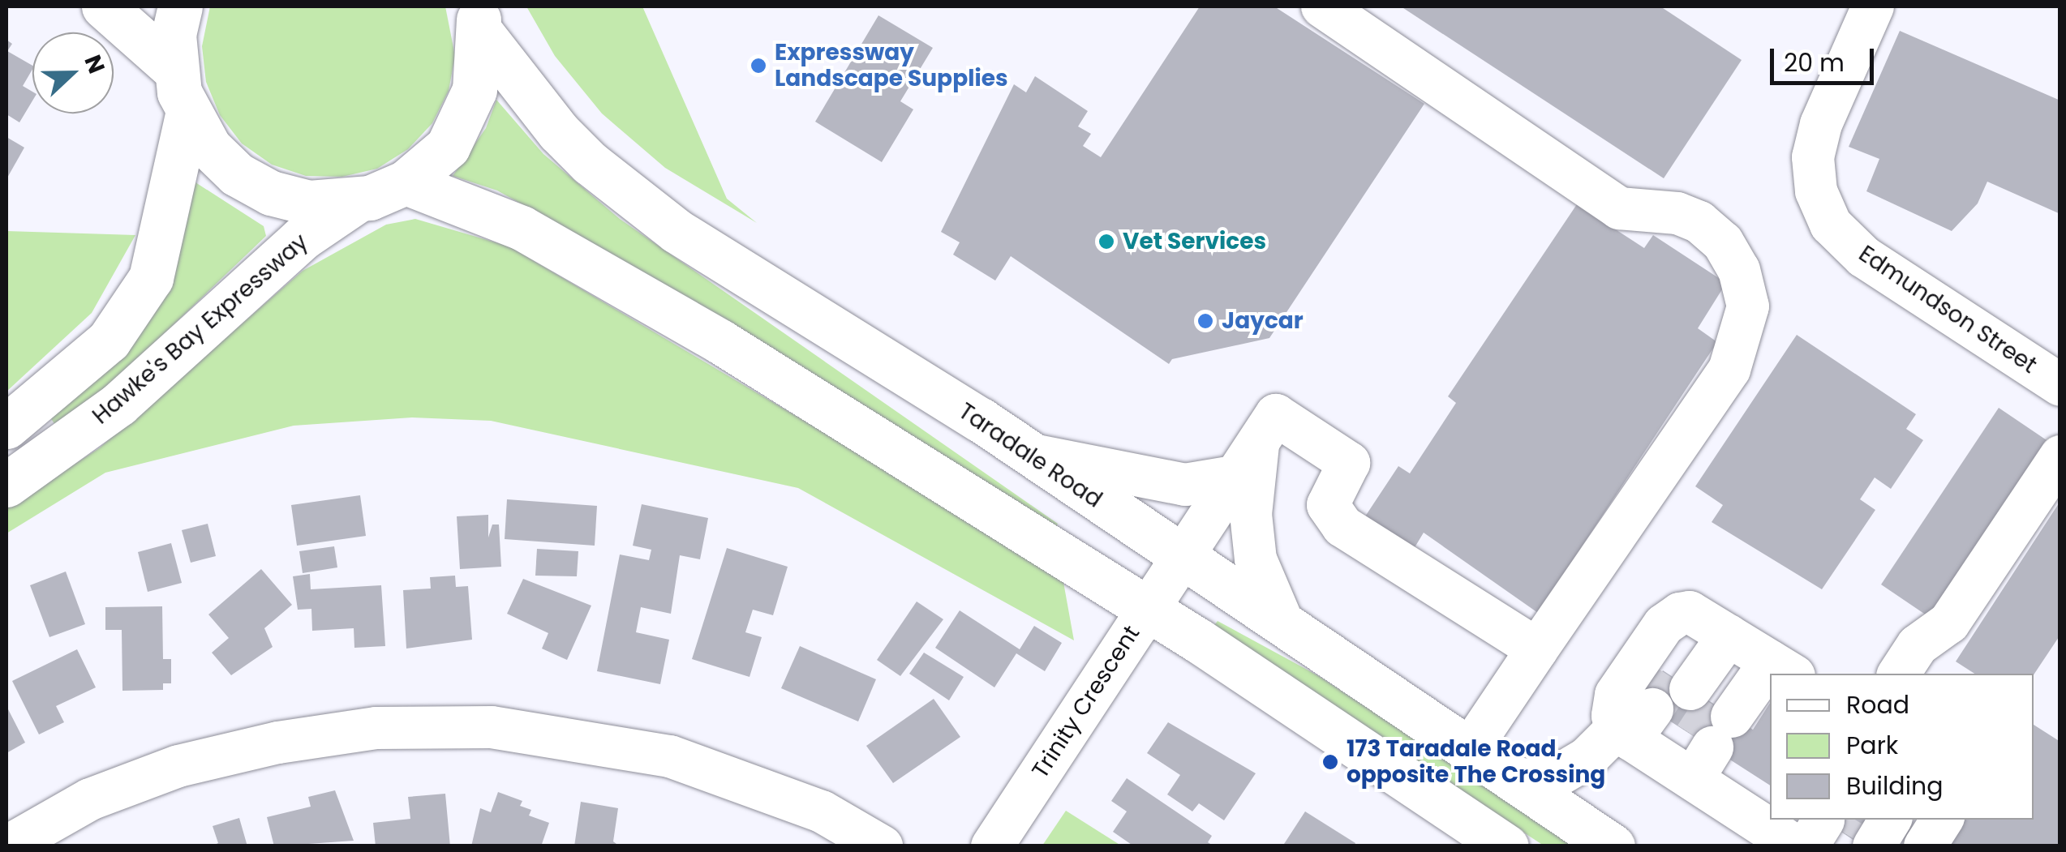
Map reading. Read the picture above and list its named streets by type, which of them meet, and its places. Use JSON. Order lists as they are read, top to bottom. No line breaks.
{"streets":{"main road":["Hawke's Bay Expressway","Taradale Road"],"street":["Edmundson Street","Trinity Crescent"]},"crossings":[["Taradale Road","Trinity Crescent"]],"places":["Expressway Landscape Supplies","Vet Services","Jaycar","173 Taradale Road, opposite The Crossing"],"legend":["Road","Park","Building"],"scale_bar":"20 m","north":"right"}
